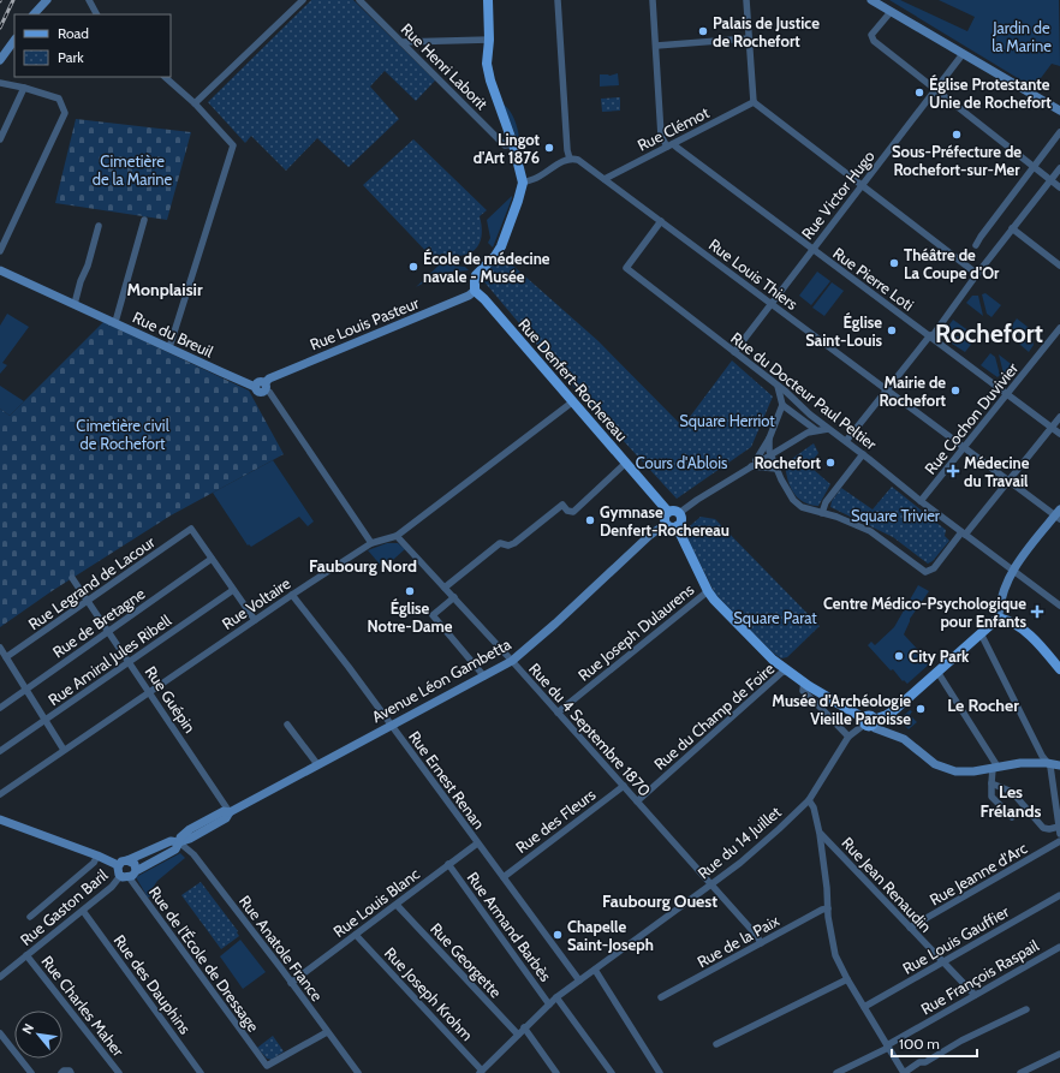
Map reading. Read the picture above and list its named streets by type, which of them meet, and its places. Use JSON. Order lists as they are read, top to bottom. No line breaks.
{"streets":{"main road":["Rue Louis Pasteur","Rue du Breuil","Rue Denfert-Rochereau","Avenue Léon Gambetta"],"street":["Rue Henri Laborit","Rue Clémot","Rue Victor Hugo","Rue Louis Thiers","Rue Pierre Loti","Rue du Docteur Paul Peltier","Rue Cochon Duvivier","Rue Legrand de Lacour","Rue Voltaire","Rue de Bretagne","Rue Joseph Dulaurens","Rue Amiral Jules Ribell","Rue Guépin","Rue du Champ de Foire","Rue du 4 Septembre 1870","Rue Ernest Renan","Rue des Fleurs","Rue du 14 Juillet","Rue Jeanne d'Arc","Rue Jean Renaudin","Rue Louis Blanc","Rue Gaston Baril","Rue Armand Barbès","Rue Louis Gauffier","Rue de la Paix","Rue Anatole France","Rue de l'École de Dressage","Rue Georgette","Rue François Raspail","Rue des Dauphins","Rue Joseph Krohm","Rue Charles Maher"]},"crossings":[["Rue Clémot","Rue Louis Thiers"],["Rue Clémot","Rue Pierre Loti"],["Rue Victor Hugo","Rue Louis Thiers"],["Rue Victor Hugo","Rue Pierre Loti"],["Rue Victor Hugo","Rue du Docteur Paul Peltier"],["Rue Louis Thiers","Rue du Docteur Paul Peltier"],["Rue Louis Thiers","Rue Cochon Duvivier"],["Rue Pierre Loti","Rue Cochon Duvivier"],["Rue Louis Pasteur","Rue du Breuil"],["Rue Louis Pasteur","Rue Denfert-Rochereau"],["Rue Denfert-Rochereau","Rue Voltaire"],["Rue Denfert-Rochereau","Avenue Léon Gambetta"],["Rue du Docteur Paul Peltier","Rue Cochon Duvivier"],["Rue Legrand de Lacour","Rue de Bretagne"],["Rue Legrand de Lacour","Rue Guépin"],["Rue Voltaire","Rue Guépin"],["Rue Voltaire","Rue du 4 Septembre 1870"],["Rue Voltaire","Rue Ernest Renan"],["Rue de Bretagne","Rue Guépin"],["Rue Joseph Dulaurens","Rue du 4 Septembre 1870"],["Rue Amiral Jules Ribell","Rue Guépin"],["Avenue Léon Gambetta","Rue Guépin"],["Avenue Léon Gambetta","Rue du 4 Septembre 1870"],["Avenue Léon Gambetta","Rue Ernest Renan"],["Avenue Léon Gambetta","Rue Gaston Baril"],["Avenue Léon Gambetta","Rue Anatole France"],["Avenue Léon Gambetta","Rue de l'École de Dressage"],["Rue du Champ de Foire","Rue du 4 Septembre 1870"],["Rue du 4 Septembre 1870","Rue des Fleurs"],["Rue du 4 Septembre 1870","Rue du 14 Juillet"],["Rue du 4 Septembre 1870","Rue de la Paix"],["Rue Ernest Renan","Rue des Fleurs"],["Rue Ernest Renan","Rue du 14 Juillet"],["Rue Ernest Renan","Rue Louis Blanc"],["Rue du 14 Juillet","Rue Armand Barbès"],["Rue du 14 Juillet","Rue Georgette"],["Rue du 14 Juillet","Rue Joseph Krohm"],["Rue Jeanne d'Arc","Rue Jean Renaudin"],["Rue Jean Renaudin","Rue Louis Gauffier"],["Rue Jean Renaudin","Rue François Raspail"],["Rue Louis Blanc","Rue Armand Barbès"],["Rue Louis Blanc","Rue Anatole France"],["Rue Louis Blanc","Rue Georgette"],["Rue Louis Blanc","Rue Joseph Krohm"],["Rue Gaston Baril","Rue de l'École de Dressage"],["Rue Gaston Baril","Rue des Dauphins"],["Rue Gaston Baril","Rue Charles Maher"],["Rue Anatole France","Rue de l'École de Dressage"]],"districts":["Monplaisir","Rochefort","Faubourg Nord","Le Rocher","Les Frélands","Faubourg Ouest"],"parks":["Jardin de la Marine","Cimetière de la Marine","Square Herriot","Cimetière civil de Rochefort","Cours d'Ablois","Square Trivier","Square Parat"],"places":{"other":["Palais de Justice de Rochefort","Église Protestante Unie de Rochefort","Sous-Préfecture de Rochefort-sur-Mer","Lingot d'Art 1876","Théâtre de La Coupe d'Or","École de médecine navale - Musée","Église Saint-Louis","Mairie de Rochefort","Rochefort","Gymnase Denfert-Rochereau","Église Notre-Dame","City Park","Musée d'Archéologie Vieille Paroisse","Chapelle Saint-Joseph"],"health":["Médecine du Travail","Centre Médico-Psychologique pour Enfants"]},"legend":["Road","Park"],"scale_bar":"100 m","north":"top left"}
